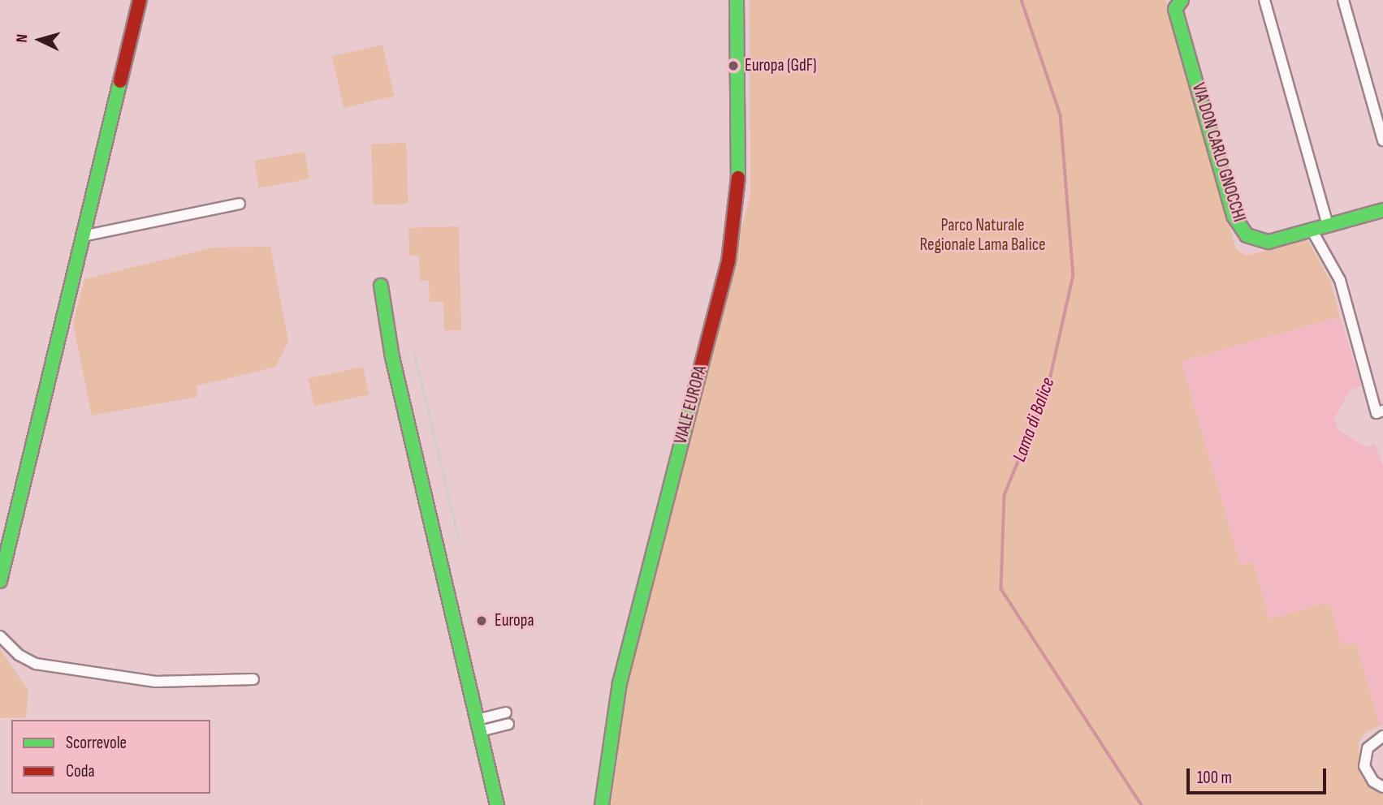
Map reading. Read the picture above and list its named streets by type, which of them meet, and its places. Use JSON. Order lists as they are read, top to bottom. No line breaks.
{"streets":{"street":["VIA DON CARLO GNOCCHI","VIALE EUROPA"]},"water":["Lama di Balice"],"parks":["Parco Naturale Regionale Lama Balice"],"places":["Europa (GdF)","Europa"],"legend":["Scorrevole","Coda"],"scale_bar":"100 m","north":"left"}
